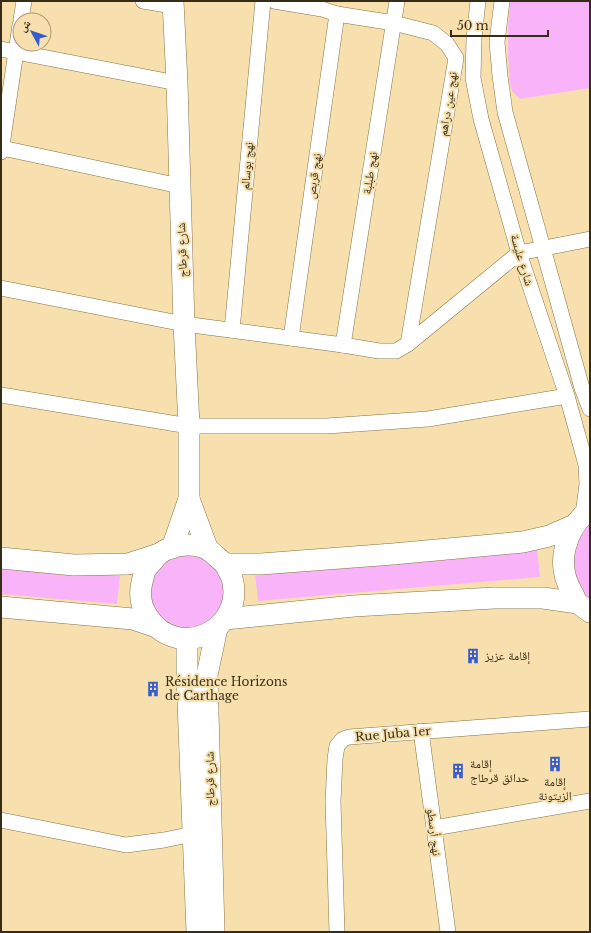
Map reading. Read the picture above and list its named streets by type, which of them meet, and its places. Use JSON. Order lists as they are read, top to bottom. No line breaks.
{"streets":{"main road":["شارع قرطاج"],"street":["نهج عين دراهم","نهج بوسالم","نهج طبلبة","نهج قربص","شارع عليسة","Rue Juba 1er","نهج أرسطو"]},"crossings":[["نهج عين دراهم","نهج طبلبة"],["نهج عين دراهم","نهج قربص"],["Rue Juba 1er","نهج أرسطو"]],"places":{"building":["إقامة عزيز","Résidence Horizons de Carthage","إقامة الزيتونة","إقامة حدائق قرطاج"]},"scale_bar":"50 m","north":"top left"}
